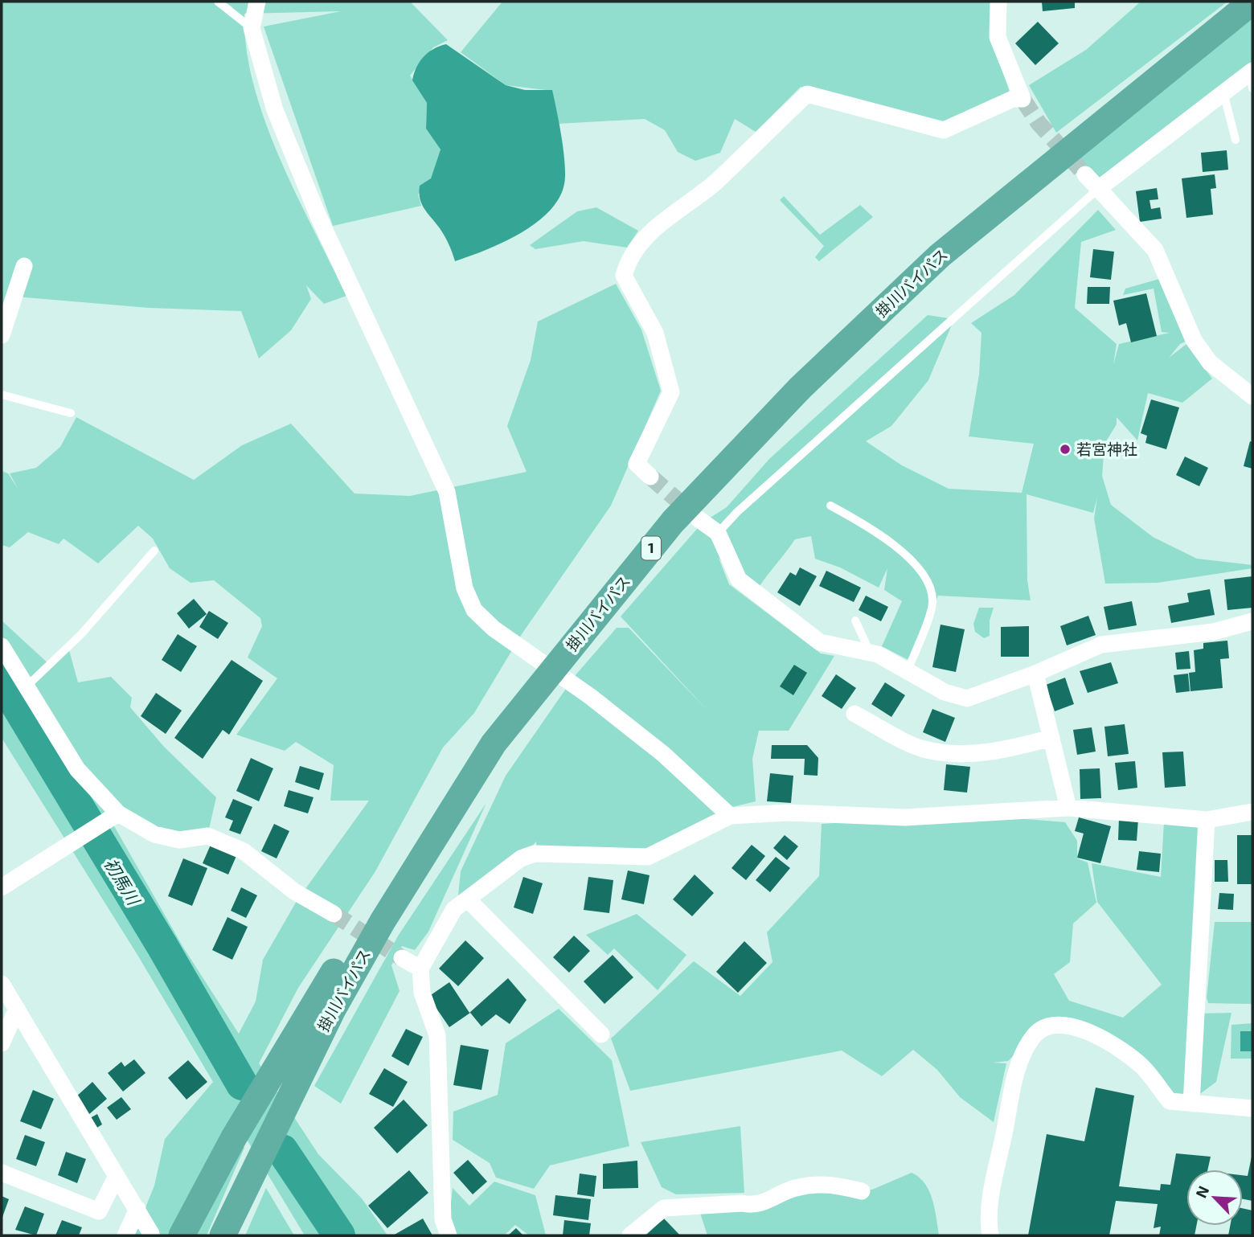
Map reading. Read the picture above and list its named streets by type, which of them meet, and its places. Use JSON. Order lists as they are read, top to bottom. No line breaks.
{"streets":{"highway":["掛川バイパス","1"]},"water":["初馬川"],"places":["若宮神社"],"north":"top left"}
